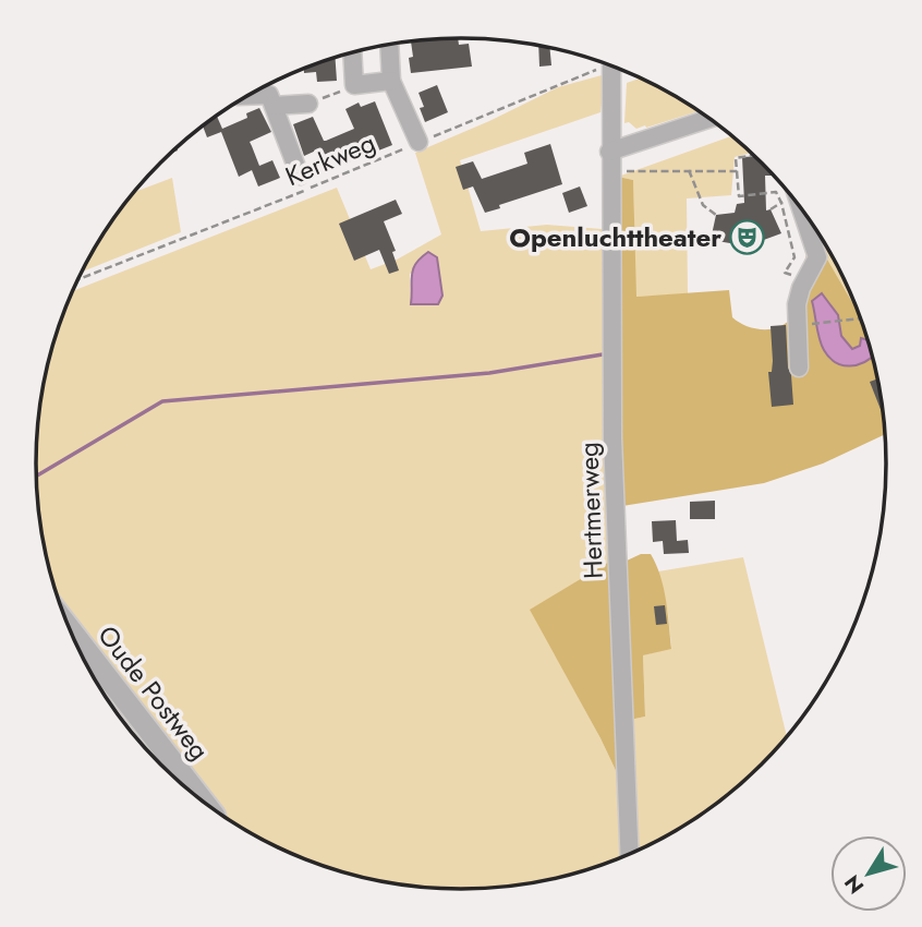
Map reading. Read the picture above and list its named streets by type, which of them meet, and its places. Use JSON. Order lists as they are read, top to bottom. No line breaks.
{"streets":{"street":["Hertmerweg","Oude Postweg"],"path":["Kerkweg"]},"places":{"theatre":["Openluchttheater"]},"north":"bottom left"}
